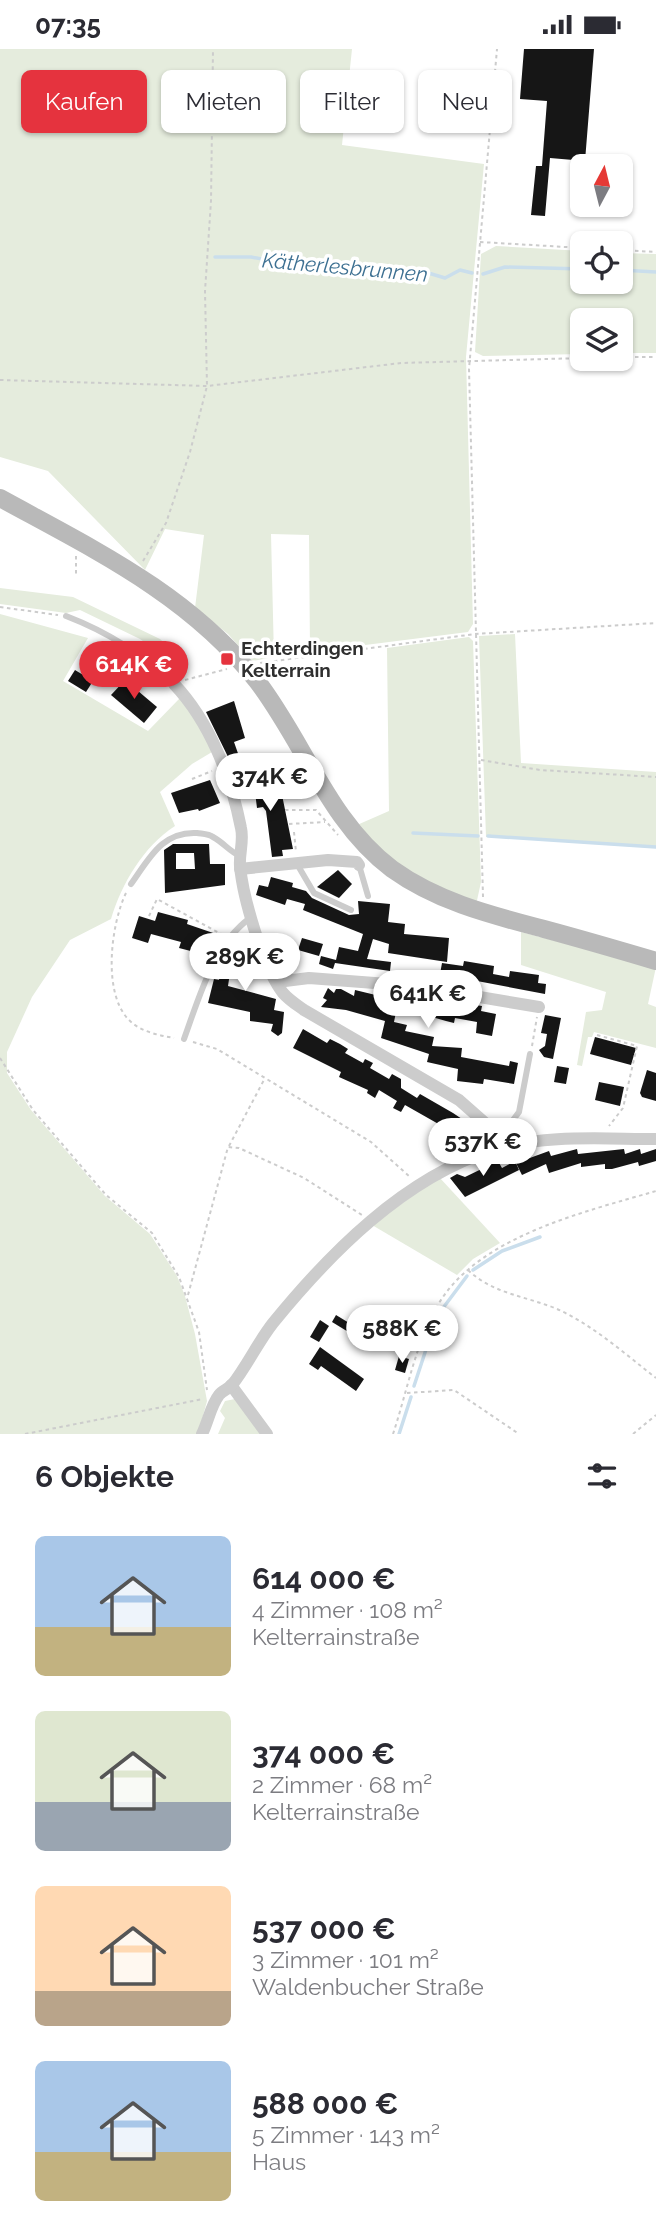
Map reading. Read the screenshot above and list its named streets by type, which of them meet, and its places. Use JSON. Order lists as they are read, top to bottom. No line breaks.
{"water":["Kätherlesbrunnen"],"places":{"transit":["Echterdingen Kelterrain"]},"north":"top","page":{"status":"07:35","chip":["Kaufen","Mieten","Filter","Neu"],"price":["614K €","374K €","289K €","641K €","537K €","588K €"],"heading":"6 Objekte","list":[{"name":"614 000 €","note":"4 Zimmer · 108 m² · Kelterrainstraße"},{"name":"374 000 €","note":"2 Zimmer · 68 m² · Kelterrainstraße"},{"name":"537 000 €","note":"3 Zimmer · 101 m² · Waldenbucher Straße"},{"name":"588 000 €","note":"5 Zimmer · 143 m² · Haus"}]}}
